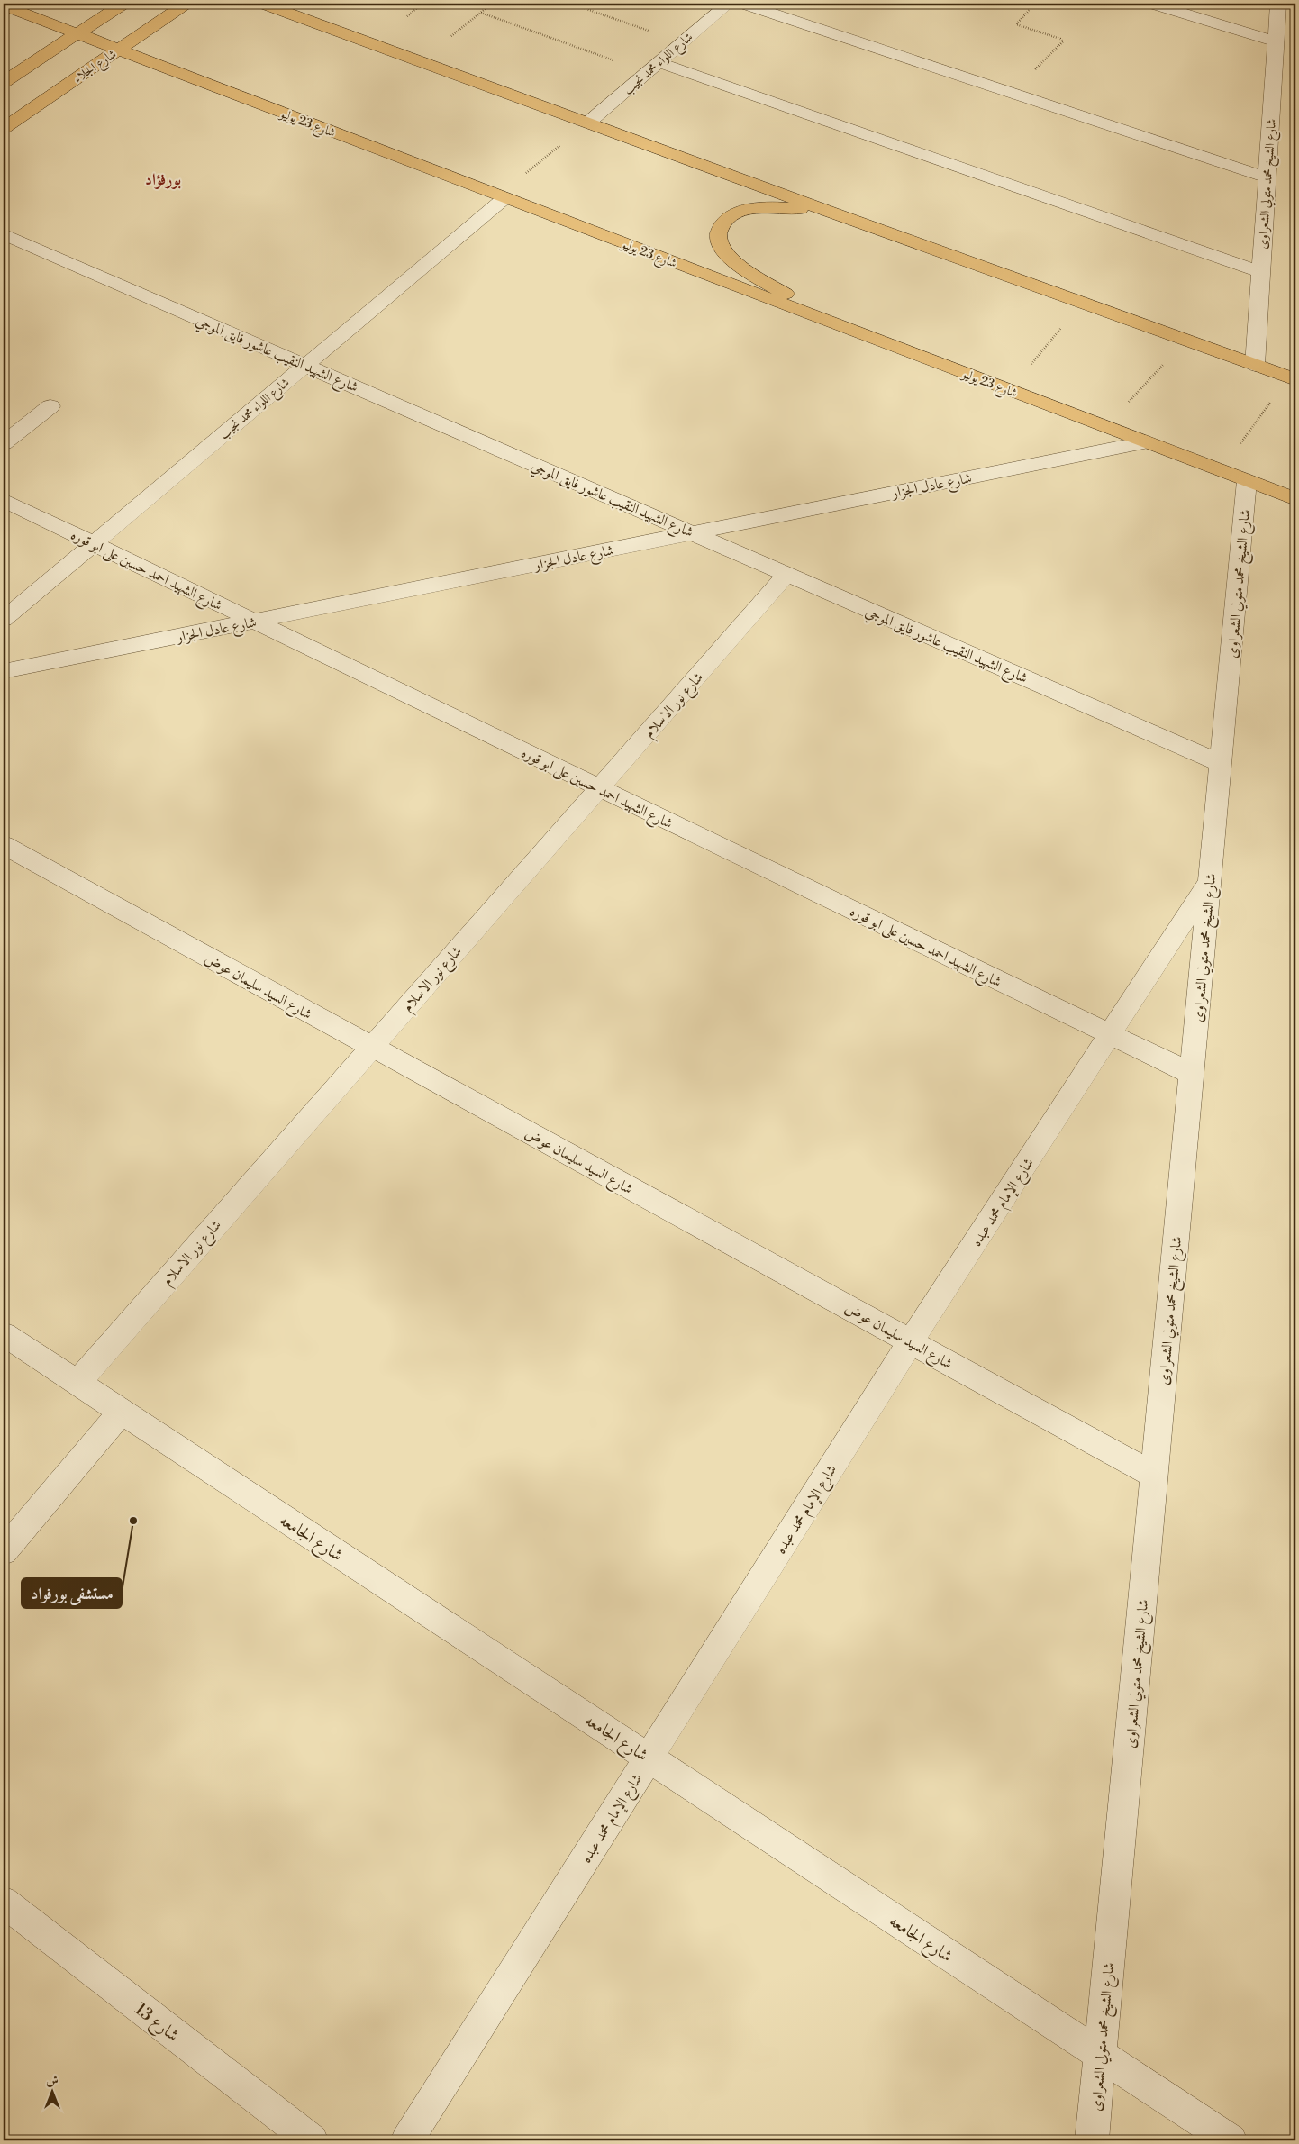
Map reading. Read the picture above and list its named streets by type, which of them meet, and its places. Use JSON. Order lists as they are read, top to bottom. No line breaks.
{"streets":{"main road":["شارع الجلاء","شارع 23 يوليو"],"street":["شارع اللواء محمد نجيب","شارع الشيخ محمد متولي الشعراوى","شارع الشهيد النقيب عاشور فايق الموجي","شارع عادل الجزار","شارع الشهيد احمد حسين على ابو قوره","شارع نور الاسلام","شارع السيد سليمان عوض","شارع الإمام محمد عبده","شارع الجامعه","شارع 13"]},"crossings":[["شارع اللواء محمد نجيب","شارع 23 يوليو"],["شارع اللواء محمد نجيب","شارع الشهيد النقيب عاشور فايق الموجي"],["شارع اللواء محمد نجيب","شارع الشهيد احمد حسين على ابو قوره"],["شارع الجلاء","شارع 23 يوليو"],["شارع 23 يوليو","شارع الشيخ محمد متولي الشعراوى"],["شارع 23 يوليو","شارع عادل الجزار"],["شارع الشيخ محمد متولي الشعراوى","شارع الشهيد النقيب عاشور فايق الموجي"],["شارع الشيخ محمد متولي الشعراوى","شارع الشهيد احمد حسين على ابو قوره"],["شارع الشيخ محمد متولي الشعراوى","شارع السيد سليمان عوض"],["شارع الشيخ محمد متولي الشعراوى","شارع الإمام محمد عبده"],["شارع الشيخ محمد متولي الشعراوى","شارع الجامعه"],["شارع الشهيد النقيب عاشور فايق الموجي","شارع عادل الجزار"],["شارع الشهيد النقيب عاشور فايق الموجي","شارع نور الاسلام"],["شارع عادل الجزار","شارع الشهيد احمد حسين على ابو قوره"],["شارع الشهيد احمد حسين على ابو قوره","شارع نور الاسلام"],["شارع الشهيد احمد حسين على ابو قوره","شارع الإمام محمد عبده"],["شارع نور الاسلام","شارع السيد سليمان عوض"],["شارع نور الاسلام","شارع الجامعه"],["شارع السيد سليمان عوض","شارع الإمام محمد عبده"],["شارع الإمام محمد عبده","شارع الجامعه"]],"districts":["بورفؤاد"],"places":["مستشفى بورفواد"],"north":"top"}
